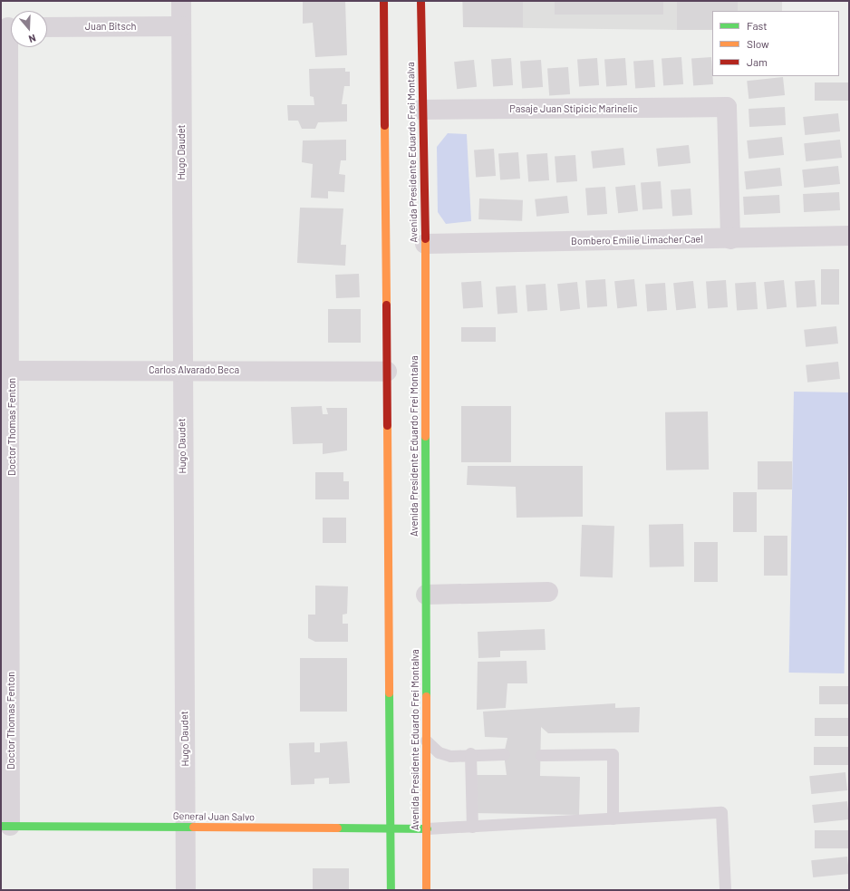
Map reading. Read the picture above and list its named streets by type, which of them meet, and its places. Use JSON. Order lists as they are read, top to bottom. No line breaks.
{"streets":{"main road":["Avenida Presidente Eduardo Frei Montalva","General Juan Salvo"],"street":["Juan Bitsch","Pasaje Juan Stipicic Marinelic","Hugo Daudet","Bombero Emilie Limacher Cael","Carlos Alvarado Beca","Doctor Thomas Fenton"]},"crossings":[["Juan Bitsch","Hugo Daudet"],["Pasaje Juan Stipicic Marinelic","Avenida Presidente Eduardo Frei Montalva"],["Pasaje Juan Stipicic Marinelic","Bombero Emilie Limacher Cael"],["Hugo Daudet","Carlos Alvarado Beca"],["Hugo Daudet","General Juan Salvo"],["Avenida Presidente Eduardo Frei Montalva","Bombero Emilie Limacher Cael"],["Avenida Presidente Eduardo Frei Montalva","General Juan Salvo"],["Carlos Alvarado Beca","Doctor Thomas Fenton"],["Doctor Thomas Fenton","General Juan Salvo"]],"legend":["Fast","Slow","Jam"],"north":"bottom"}
